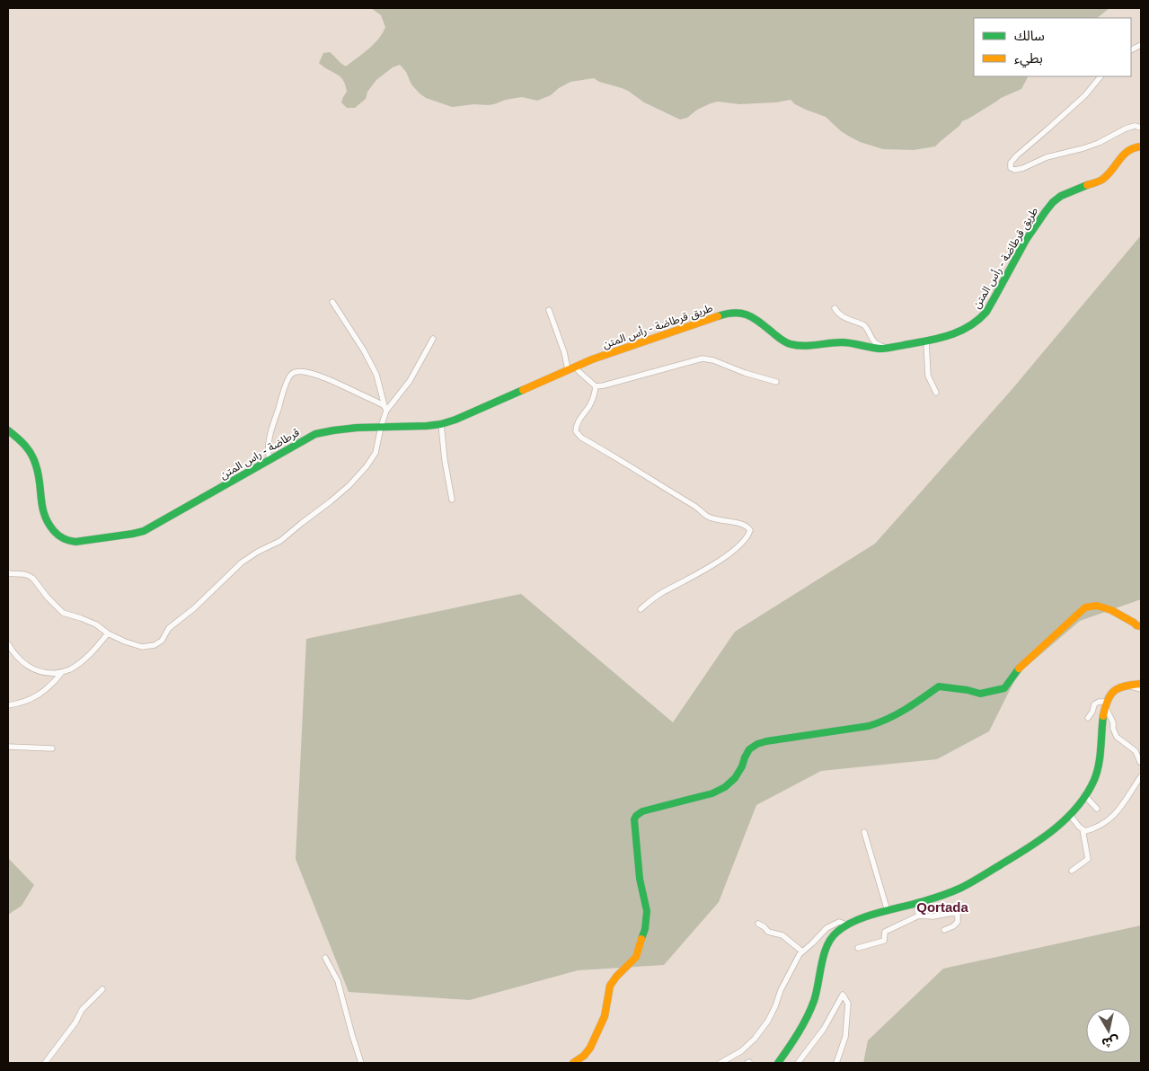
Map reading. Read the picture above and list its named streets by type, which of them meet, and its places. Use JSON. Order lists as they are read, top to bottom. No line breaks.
{"streets":{"main road":["طريق قرطاضة - رأس المتن","قرطاضة - راس المتن"]},"crossings":[["طريق قرطاضة - رأس المتن","قرطاضة - راس المتن"]],"districts":["Qortada"],"legend":["سالك","بطيء"],"north":"bottom"}
